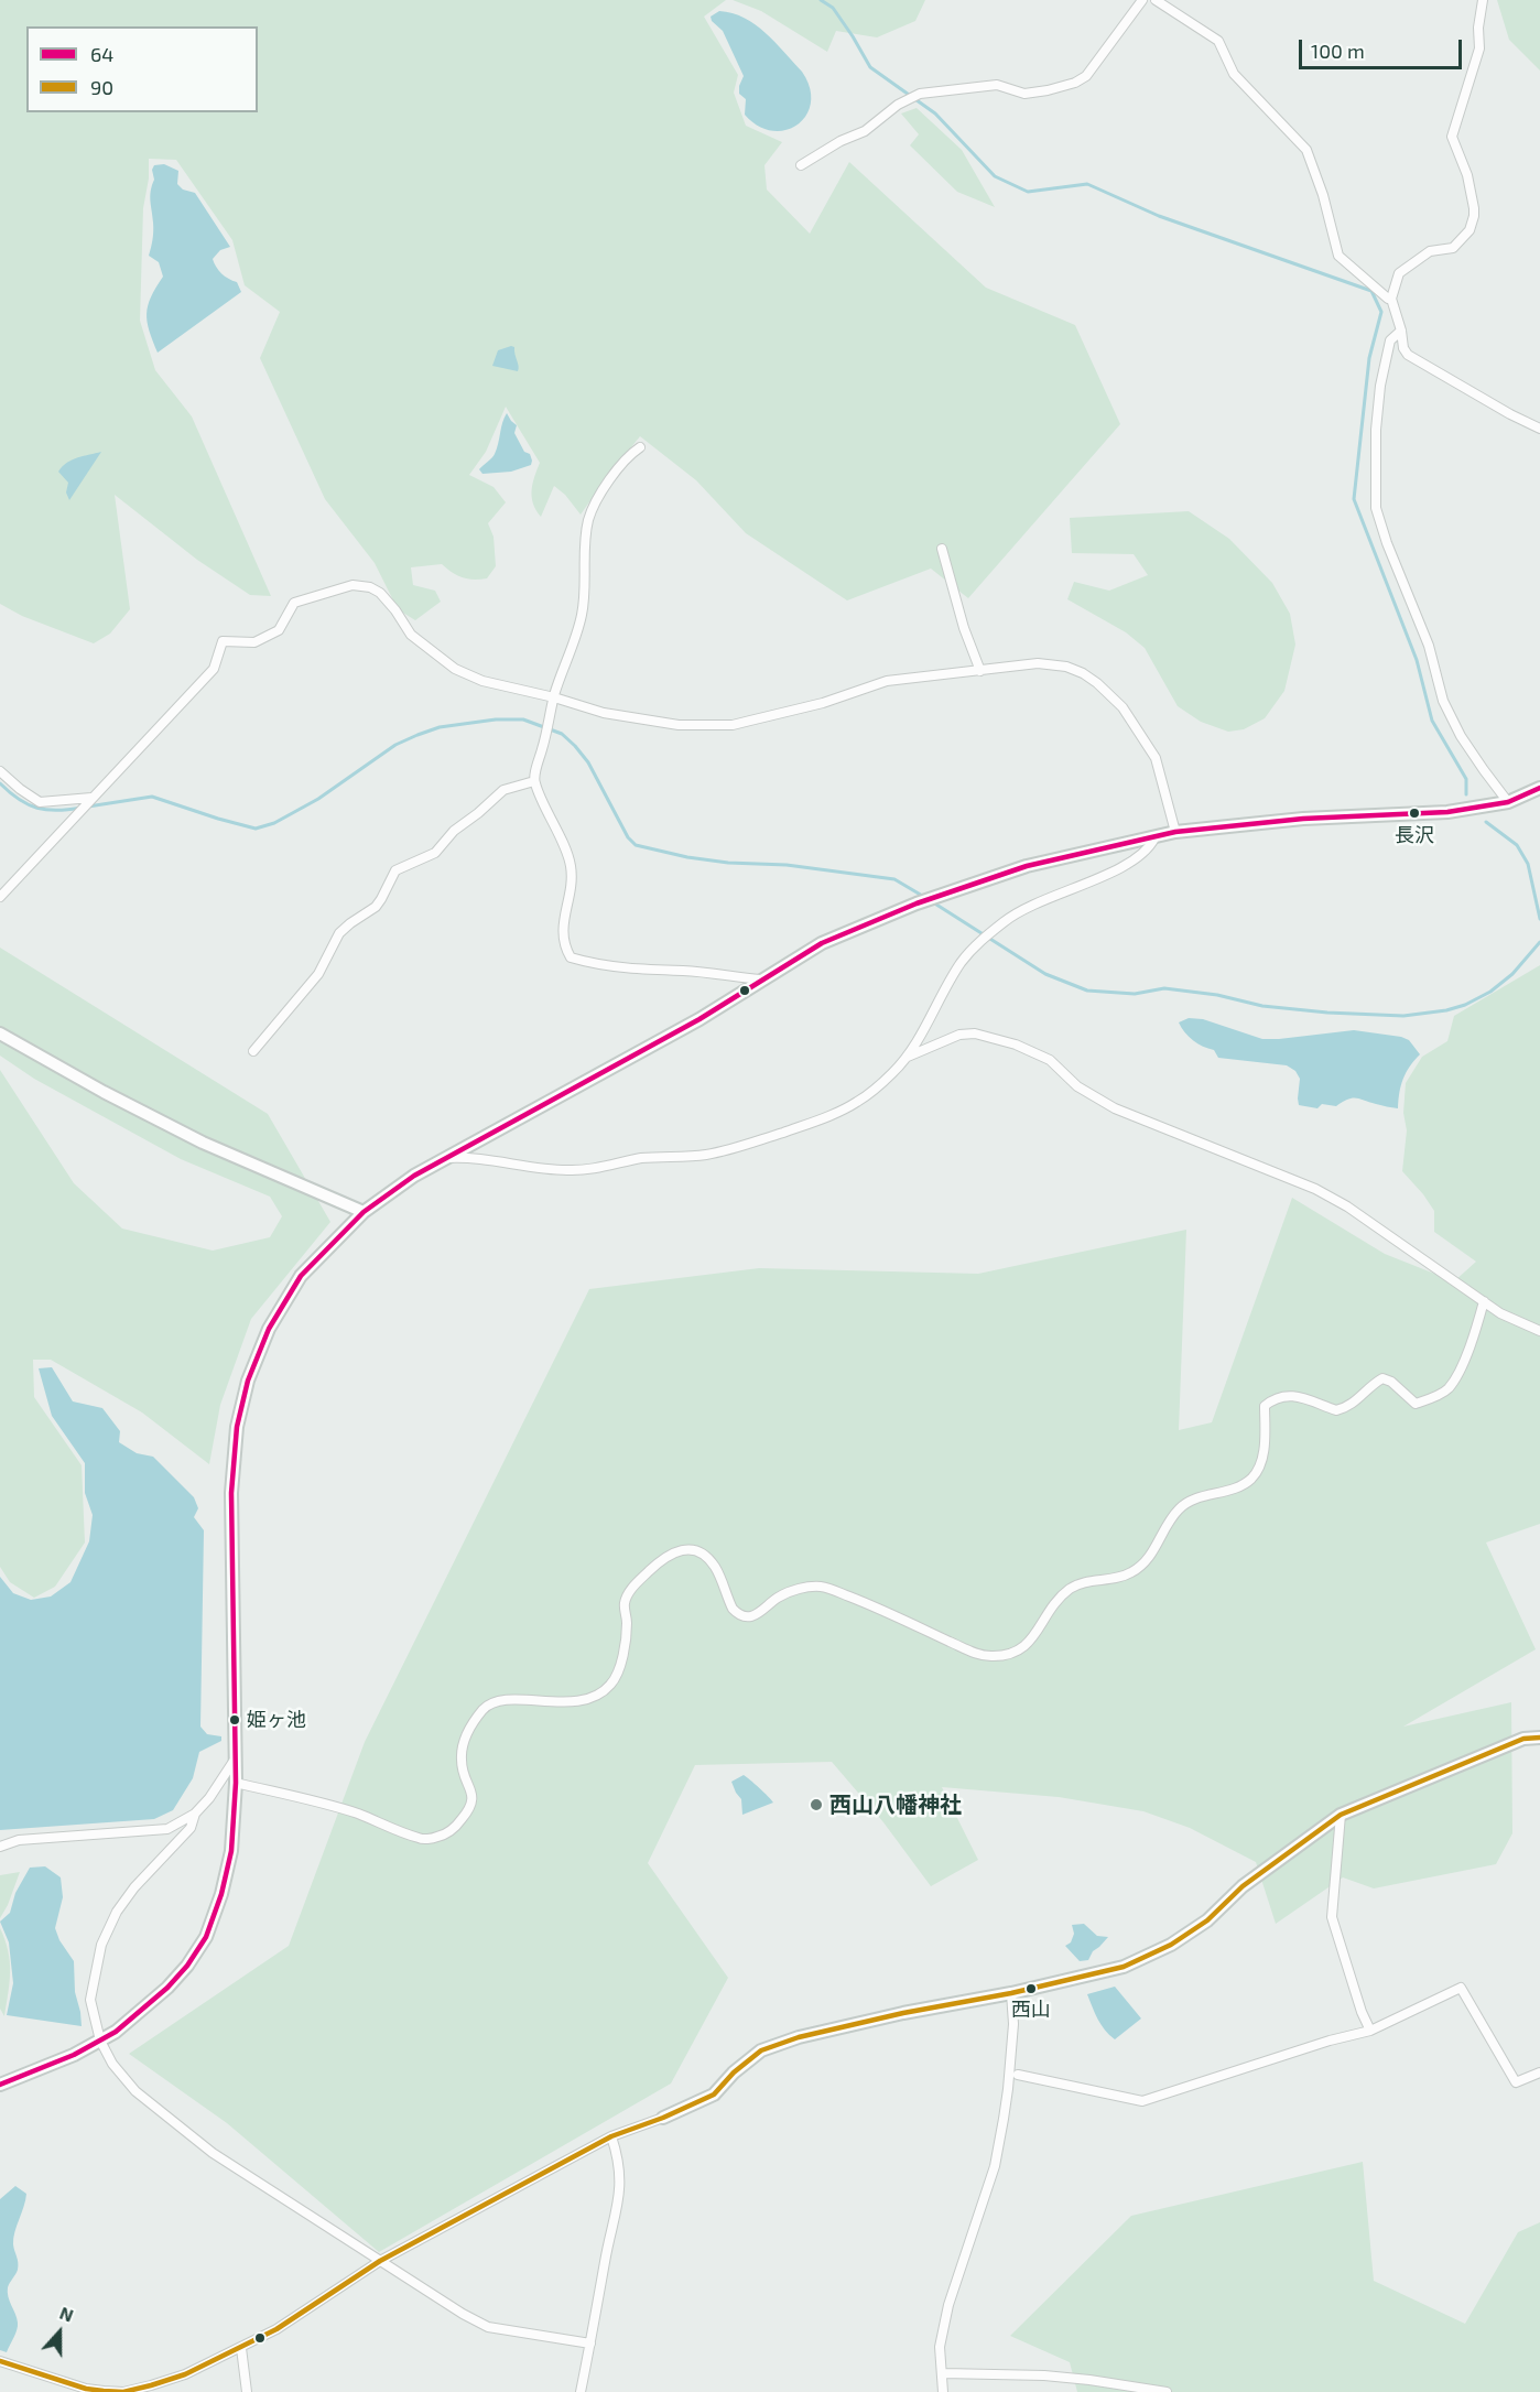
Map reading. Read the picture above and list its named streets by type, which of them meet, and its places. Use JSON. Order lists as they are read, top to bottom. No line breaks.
{"places":["長沢","姫ヶ池","西山八幡神社","西山"],"lines":["transit line 64","transit line 90"],"legend":["64","90"],"scale_bar":"100 m","north":"top"}
